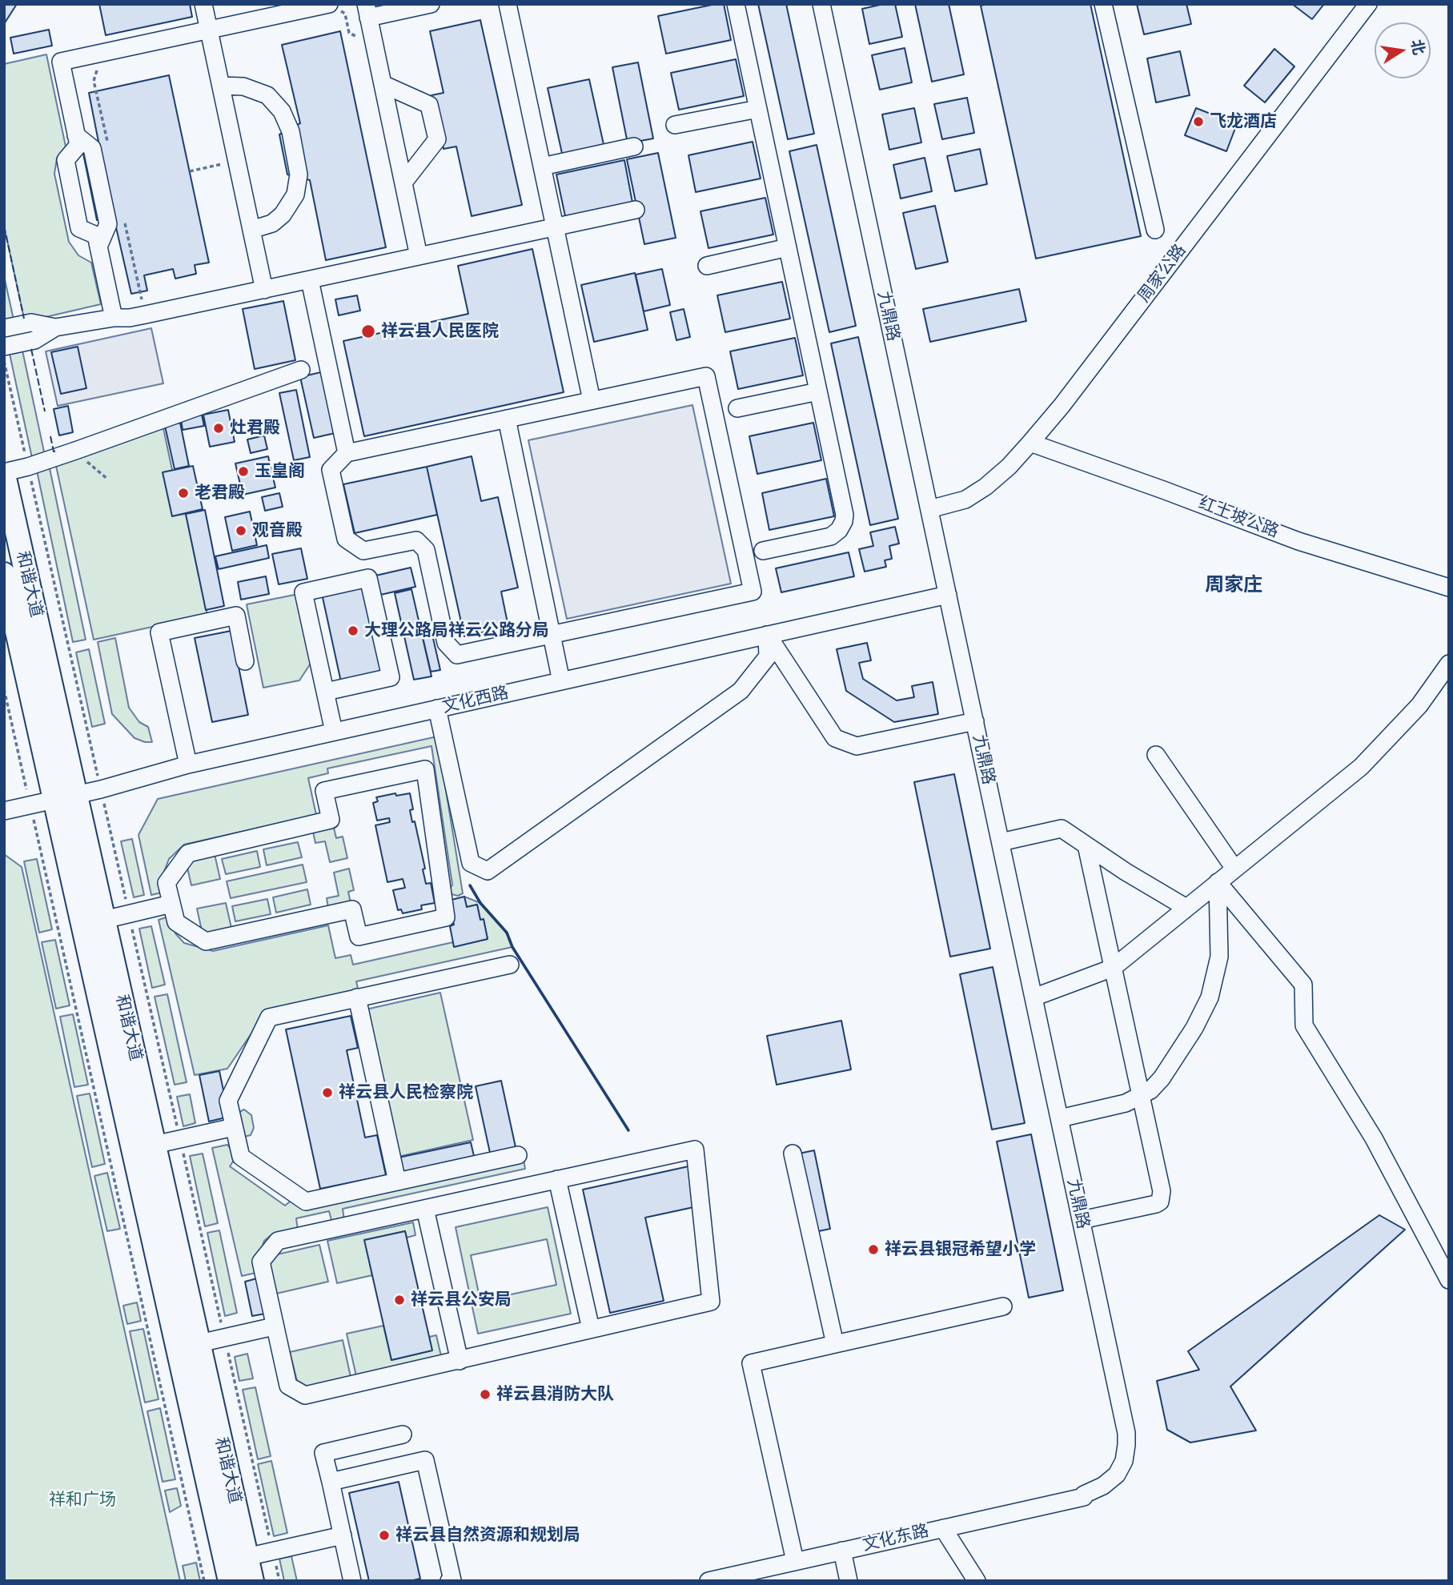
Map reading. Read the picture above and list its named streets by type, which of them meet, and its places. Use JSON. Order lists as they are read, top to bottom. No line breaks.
{"streets":{"main road":["和谐大道"],"street":["周家公路","九鼎路","红土坡公路","文化西路","文化东路"]},"crossings":[["周家公路","九鼎路"],["周家公路","红土坡公路"],["九鼎路","文化西路"],["九鼎路","文化东路"],["和谐大道","文化西路"]],"districts":["周家庄"],"parks":["祥和广场"],"places":["飞龙酒店","祥云县人民医院","灶君殿","玉皇阁","老君殿","观音殿","大理公路局祥云公路分局","祥云县人民检察院","祥云县银冠希望小学","祥云县公安局","祥云县消防大队","祥云县自然资源和规划局"],"north":"right"}
